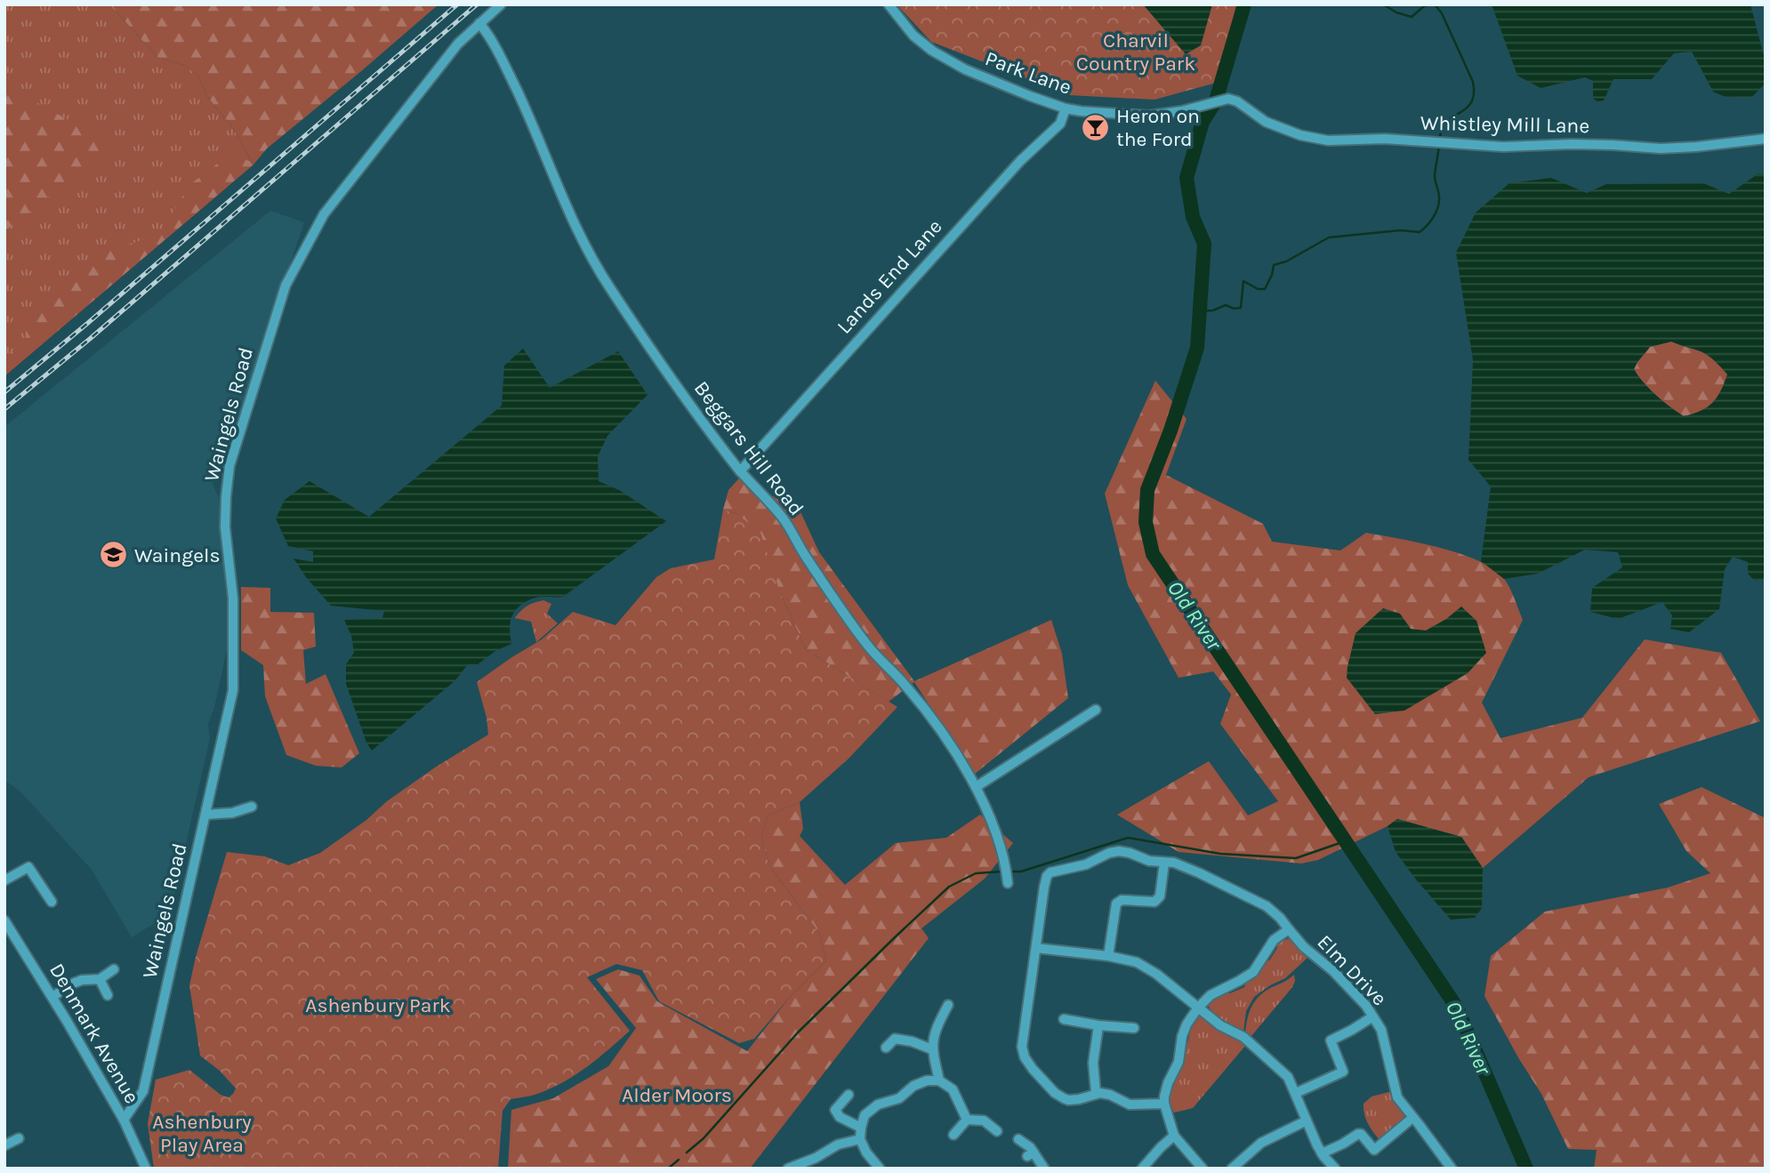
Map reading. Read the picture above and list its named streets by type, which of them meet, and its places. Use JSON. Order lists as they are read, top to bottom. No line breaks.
{"streets":{"street":["Park Lane","Whistley Mill Lane","Lands End Lane","Waingels Road","Beggars Hill Road","Elm Drive","Denmark Avenue"]},"crossings":[["Park Lane","Whistley Mill Lane"],["Park Lane","Lands End Lane"],["Lands End Lane","Beggars Hill Road"],["Waingels Road","Beggars Hill Road"],["Waingels Road","Denmark Avenue"]],"water":["Old River"],"parks":["Charvil Country Park","Ashenbury Park","Alder Moors","Ashenbury Play Area"],"places":{"bar":["Heron on the Ford"],"school or university":["Waingels"]}}
